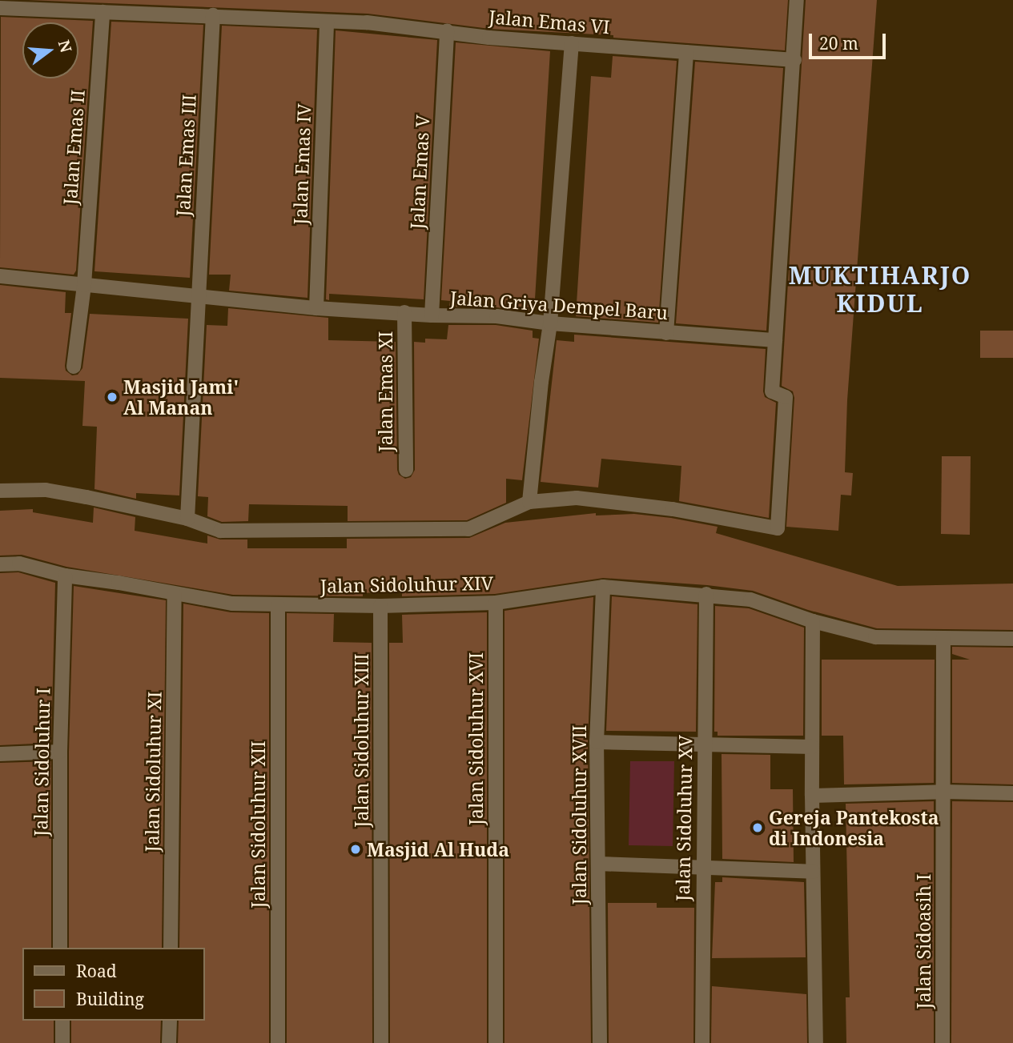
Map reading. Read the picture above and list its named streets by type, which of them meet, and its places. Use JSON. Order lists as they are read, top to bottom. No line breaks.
{"streets":{"street":["Jalan Emas VI","Jalan Emas II","Jalan Emas III","Jalan Emas IV","Jalan Emas V","Jalan Griya Dempel Baru","Jalan Emas XI","Jalan Sidoluhur XIV","Jalan Sidoluhur XVI","Jalan Sidoluhur XIII","Jalan Sidoluhur I","Jalan Sidoluhur XI","Jalan Sidoluhur XVII","Jalan Sidoluhur XV","Jalan Sidoluhur XII","Jalan Sidoasih I"]},"crossings":[["Jalan Emas VI","Jalan Emas II"],["Jalan Emas VI","Jalan Emas III"],["Jalan Emas VI","Jalan Emas IV"],["Jalan Emas VI","Jalan Emas V"],["Jalan Emas II","Jalan Griya Dempel Baru"],["Jalan Emas III","Jalan Griya Dempel Baru"],["Jalan Emas IV","Jalan Griya Dempel Baru"],["Jalan Emas V","Jalan Griya Dempel Baru"],["Jalan Griya Dempel Baru","Jalan Emas XI"],["Jalan Sidoluhur XIV","Jalan Sidoluhur XVI"],["Jalan Sidoluhur XIV","Jalan Sidoluhur XIII"],["Jalan Sidoluhur XIV","Jalan Sidoluhur I"],["Jalan Sidoluhur XIV","Jalan Sidoluhur XI"],["Jalan Sidoluhur XIV","Jalan Sidoluhur XVII"],["Jalan Sidoluhur XIV","Jalan Sidoluhur XV"],["Jalan Sidoluhur XIV","Jalan Sidoluhur XII"],["Jalan Sidoluhur XIV","Jalan Sidoasih I"]],"districts":["MUKTIHARJO KIDUL"],"places":["Masjid Jami' Al Manan","Gereja Pantekosta di Indonesia","Masjid Al Huda"],"legend":["Road","Building"],"scale_bar":"20 m","north":"right"}
